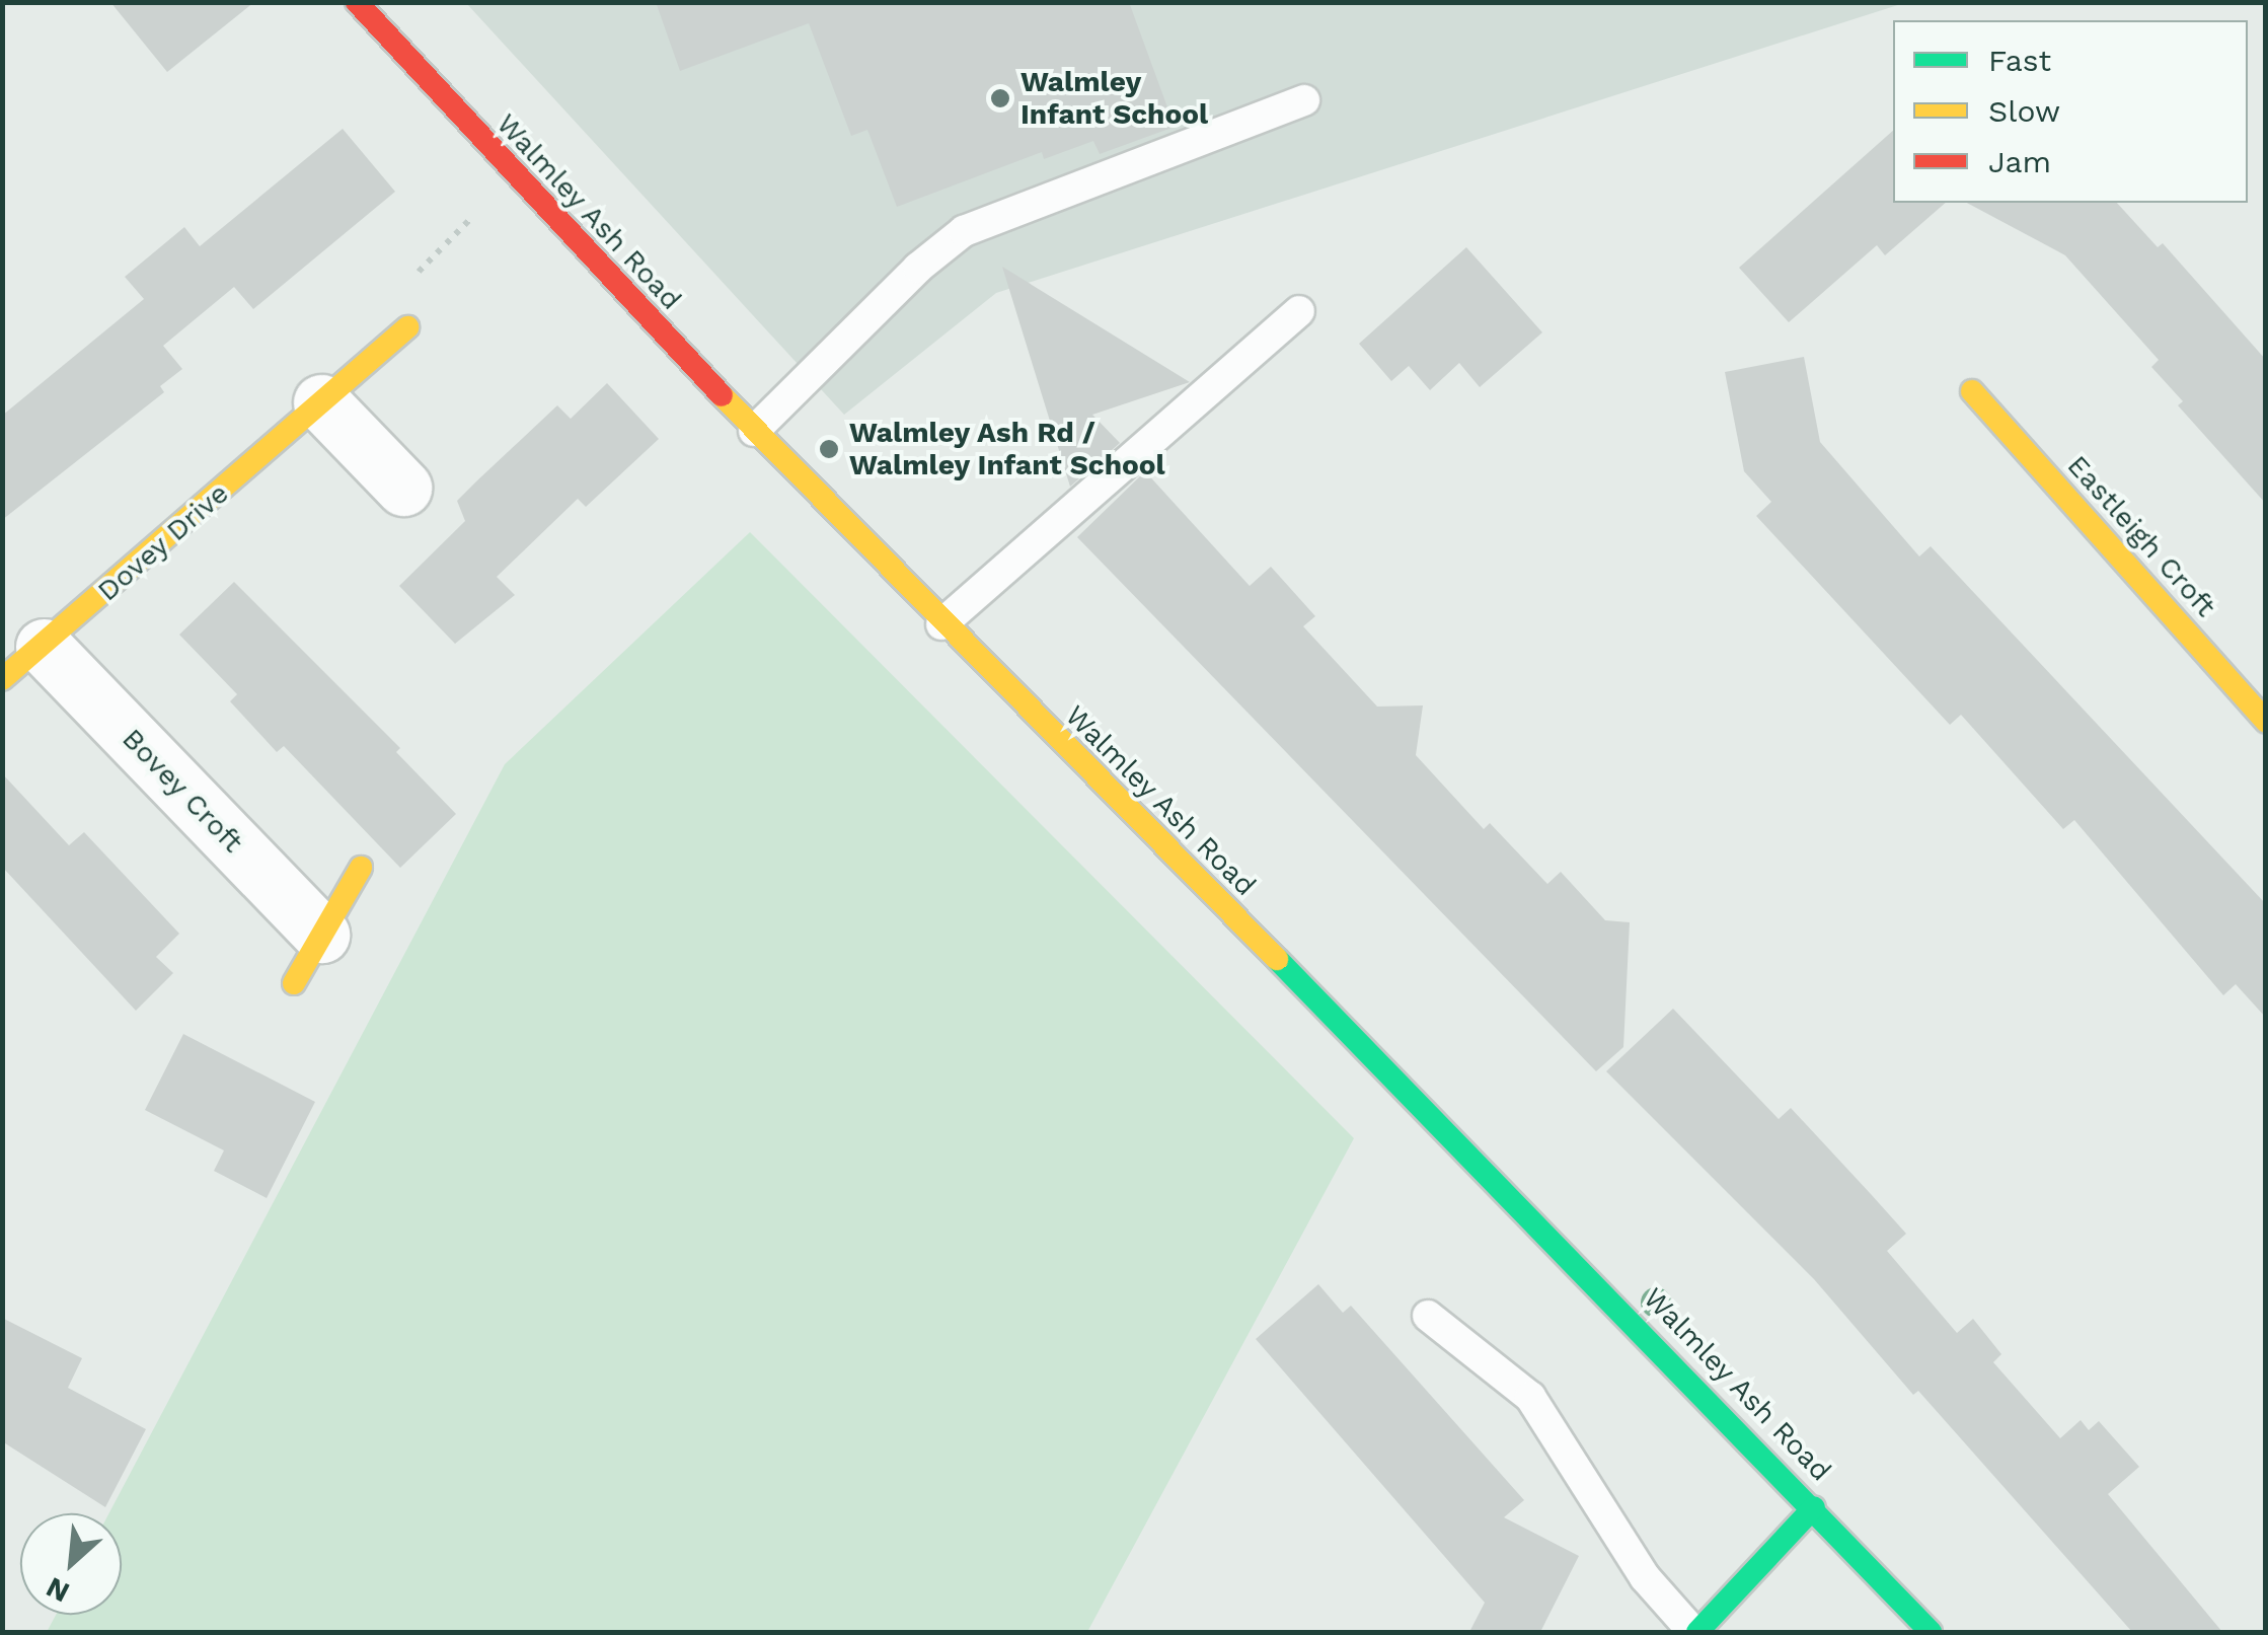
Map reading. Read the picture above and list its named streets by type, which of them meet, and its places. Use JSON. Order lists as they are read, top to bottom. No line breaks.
{"streets":{"street":["Walmley Ash Road","Eastleigh Croft","Dovey Drive","Bovey Croft"]},"crossings":[["Dovey Drive","Bovey Croft"]],"places":["Walmley Infant School","Walmley Ash Rd / Walmley Infant School"],"legend":["Fast","Slow","Jam"],"north":"bottom left"}
